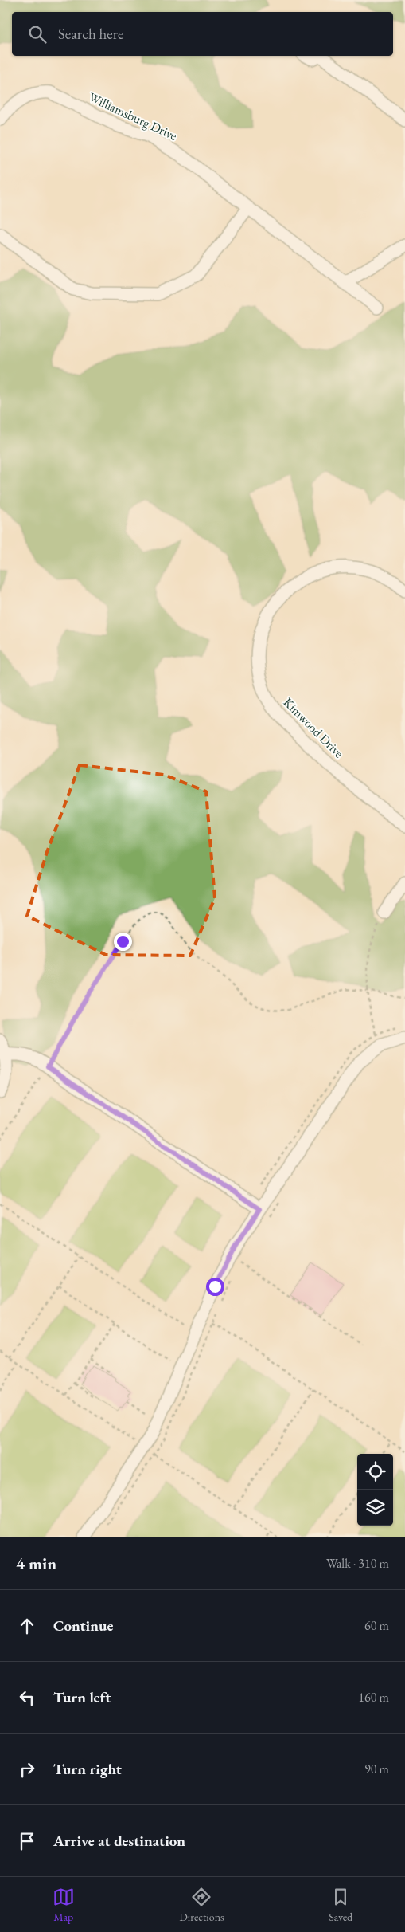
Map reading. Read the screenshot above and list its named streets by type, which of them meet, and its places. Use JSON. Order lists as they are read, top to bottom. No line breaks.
{"streets":{"street":["Williamsburg Drive","Kimwood Drive"]},"page":{"search":"Search here","heading":["4 min","Walk · 310 m"],"list":[["Continue","60 m"],["Turn left","160 m"],["Turn right","90 m"],"Arrive at destination"],"nav":["Map","Directions","Saved"]}}
